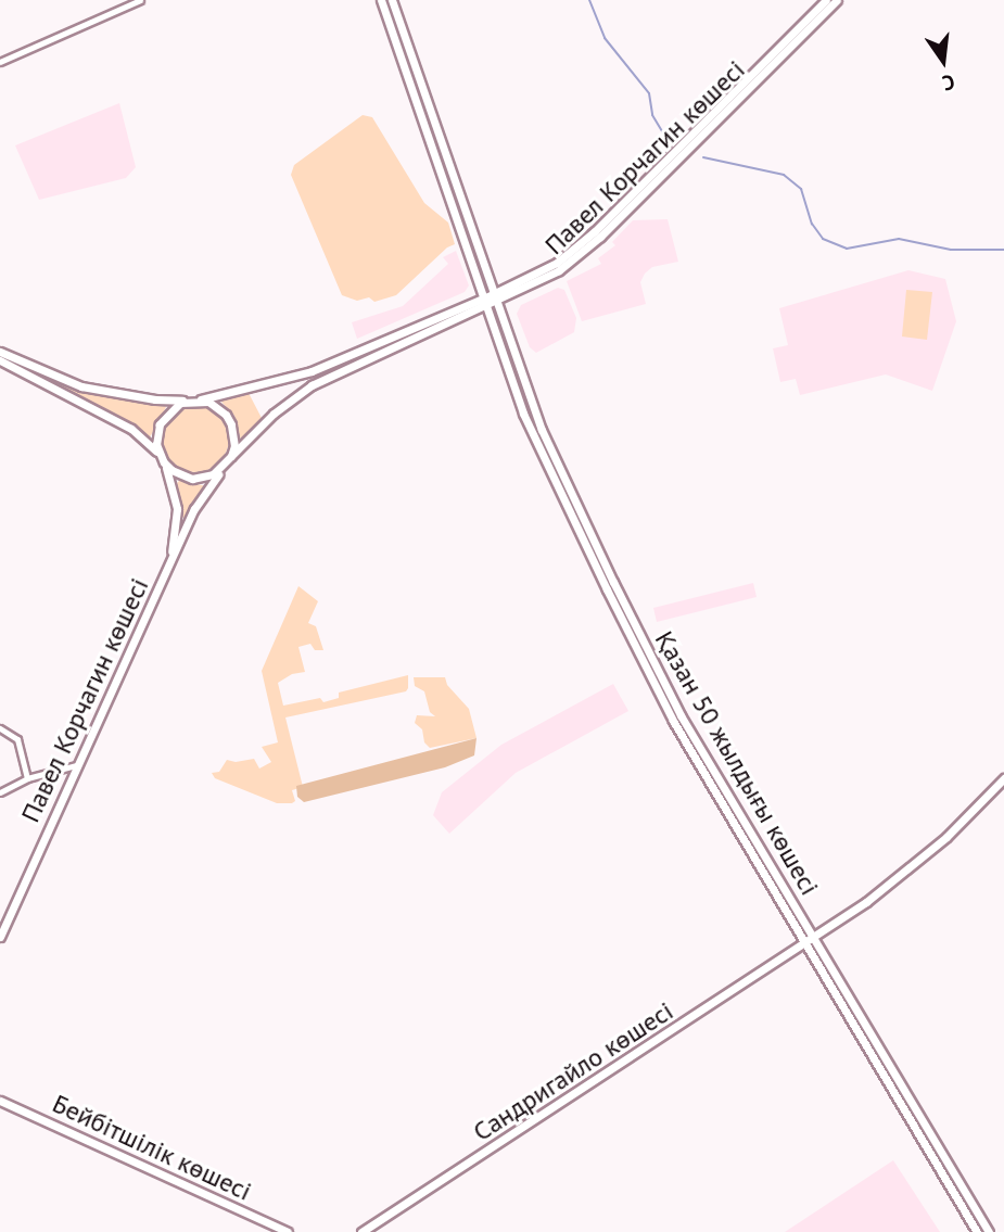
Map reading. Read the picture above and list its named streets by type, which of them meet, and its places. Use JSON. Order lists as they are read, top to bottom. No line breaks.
{"streets":{"street":["Павел Корчагин көшесі","Қазан 50 жылдығы көшесі","Сандригайло көшесі","Бейбітшілік көшесі"]},"crossings":[["Павел Корчагин көшесі","Қазан 50 жылдығы көшесі"],["Қазан 50 жылдығы көшесі","Сандригайло көшесі"]],"north":"bottom"}
